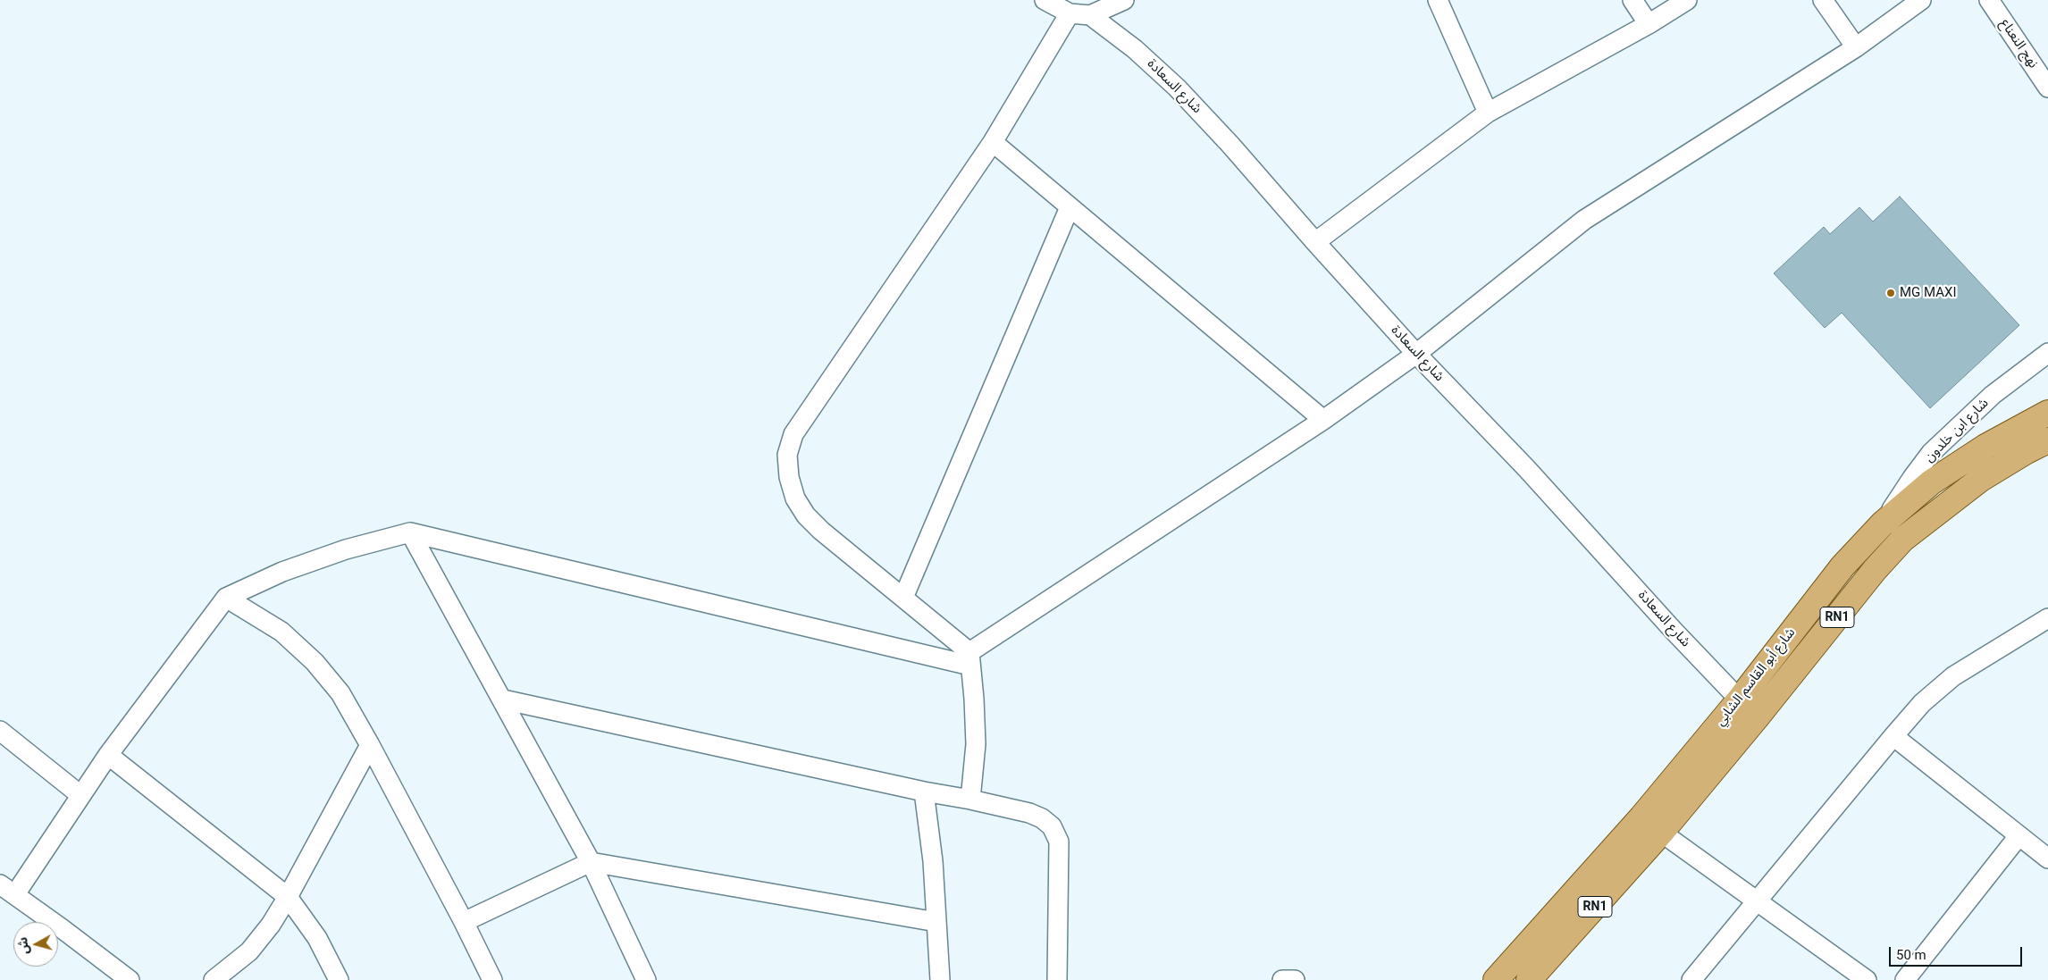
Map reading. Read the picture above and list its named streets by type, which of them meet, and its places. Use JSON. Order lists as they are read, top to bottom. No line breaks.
{"streets":{"main road":["RN1","شارع أبو القاسم الشابي"],"street":["نهج النعناع","شارع السعادة","شارع ابن خلدون"]},"crossings":[["شارع السعادة","شارع أبو القاسم الشابي"],["شارع ابن خلدون","شارع أبو القاسم الشابي"]],"places":["MG MAXI"],"scale_bar":"50 m","north":"left"}
